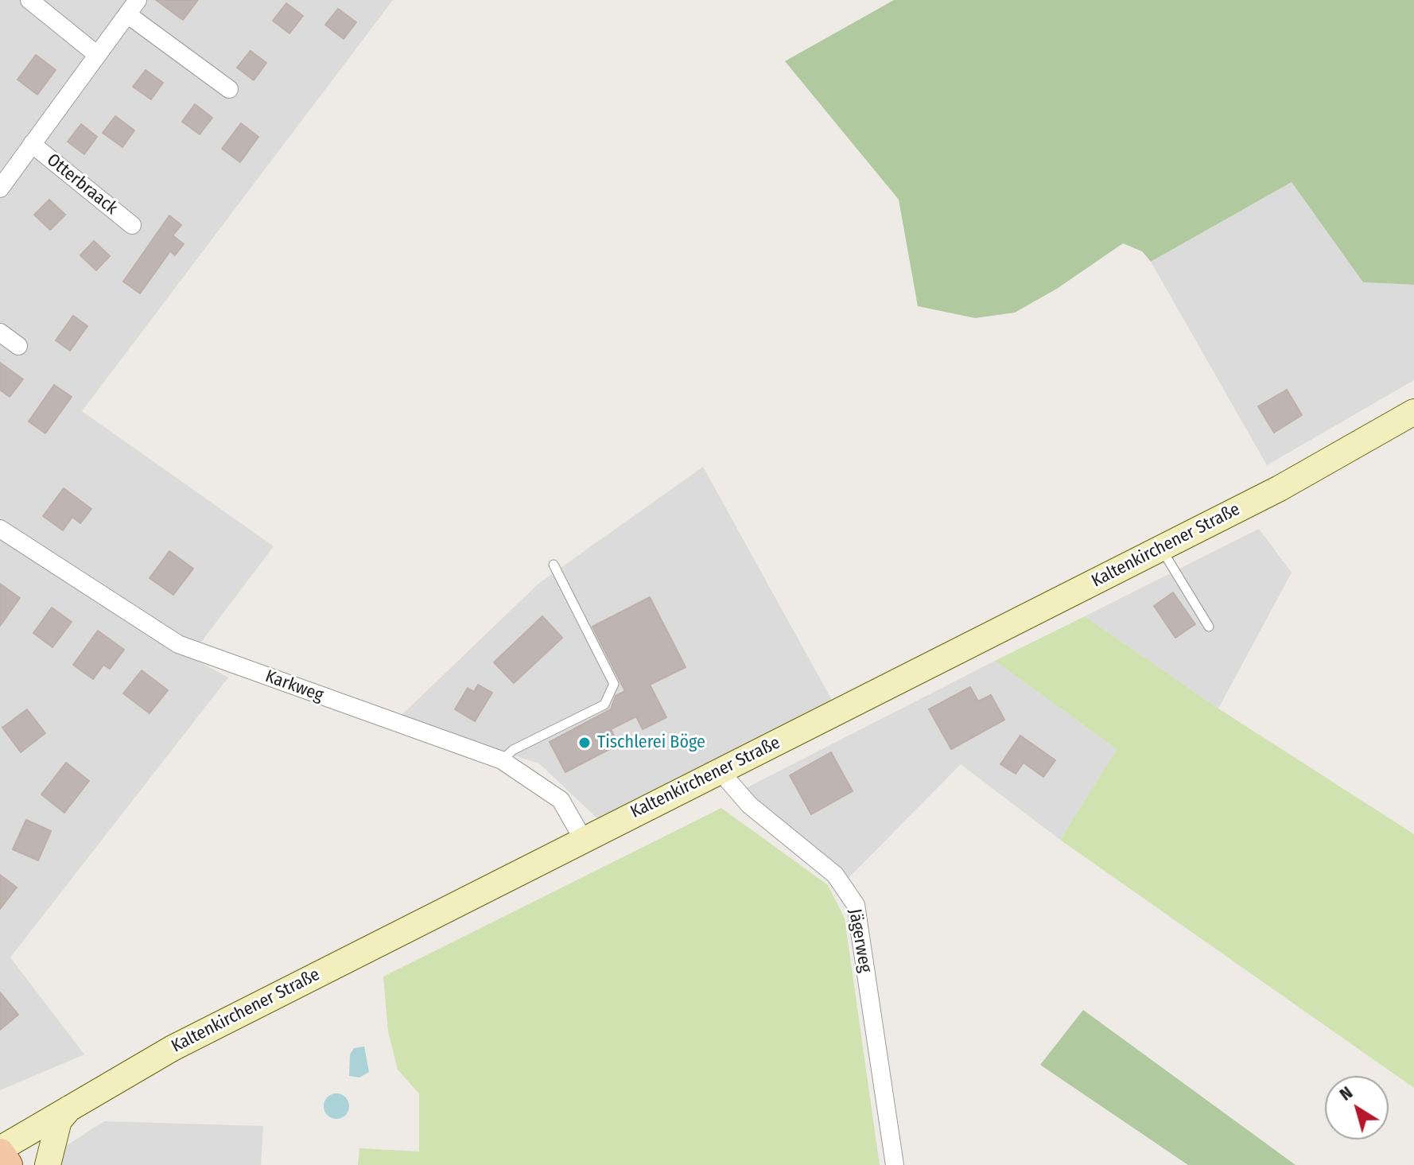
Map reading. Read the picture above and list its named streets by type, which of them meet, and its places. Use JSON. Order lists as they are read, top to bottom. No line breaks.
{"streets":{"main road":["Kaltenkirchener Straße"],"street":["Otterbraack","Karkweg","Jägerweg"]},"crossings":[["Kaltenkirchener Straße","Karkweg"],["Kaltenkirchener Straße","Jägerweg"]],"places":["Tischlerei Böge"],"north":"top left"}
